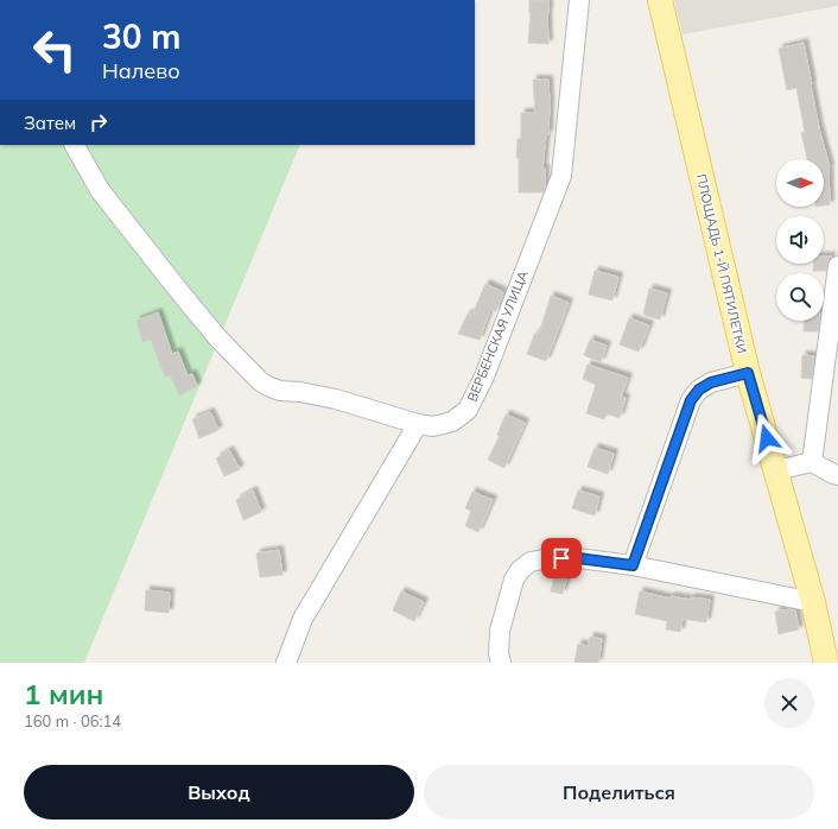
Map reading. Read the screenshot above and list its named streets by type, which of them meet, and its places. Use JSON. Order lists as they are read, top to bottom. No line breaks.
{"streets":{"main road":["ПЛОЩАДЬ 1-Й ПЯТИЛЕТКИ"],"street":["ВЕРБЕНСКАЯ УЛИЦА"]},"north":"right","page":{"turn":["30 m","Налево"],"then":"Затем","heading":["1 мин","160 m · 06:14"],"buttons":["Выход","Поделиться"]}}
